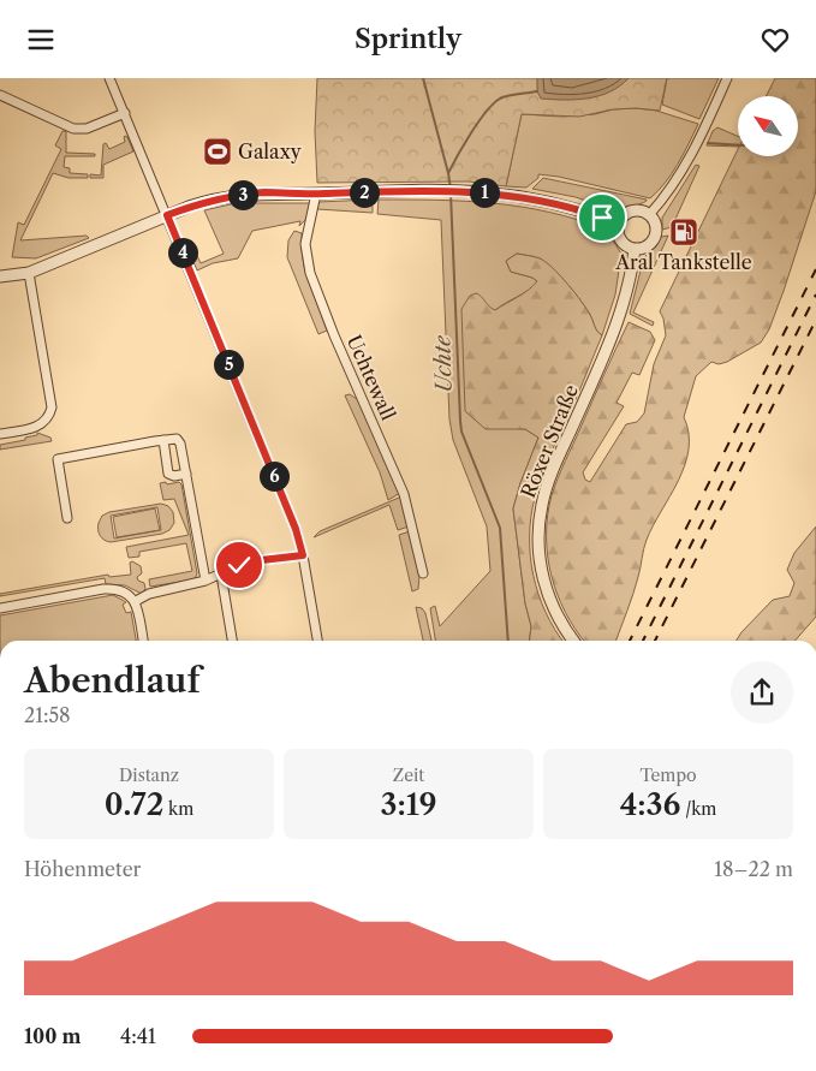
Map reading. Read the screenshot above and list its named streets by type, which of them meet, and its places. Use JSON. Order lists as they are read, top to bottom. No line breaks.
{"streets":{"street":["Uchtewall","Röxer Straße"]},"water":["Uchte"],"places":{"sports":["Galaxy"],"fuel station":["Aral Tankstelle"]},"north":"top left","page":{"header":"Sprintly","pins":["1","2","3","4","5","6"],"heading":["Abendlauf","21:58"],"stats":[["Distanz","0.72 km"],["Zeit","3:19"],["Tempo","4:36 /km"]],"chart":["Höhenmeter","18–22 m"],"list":[{"name":"100 m","note":"4:41"}]}}
